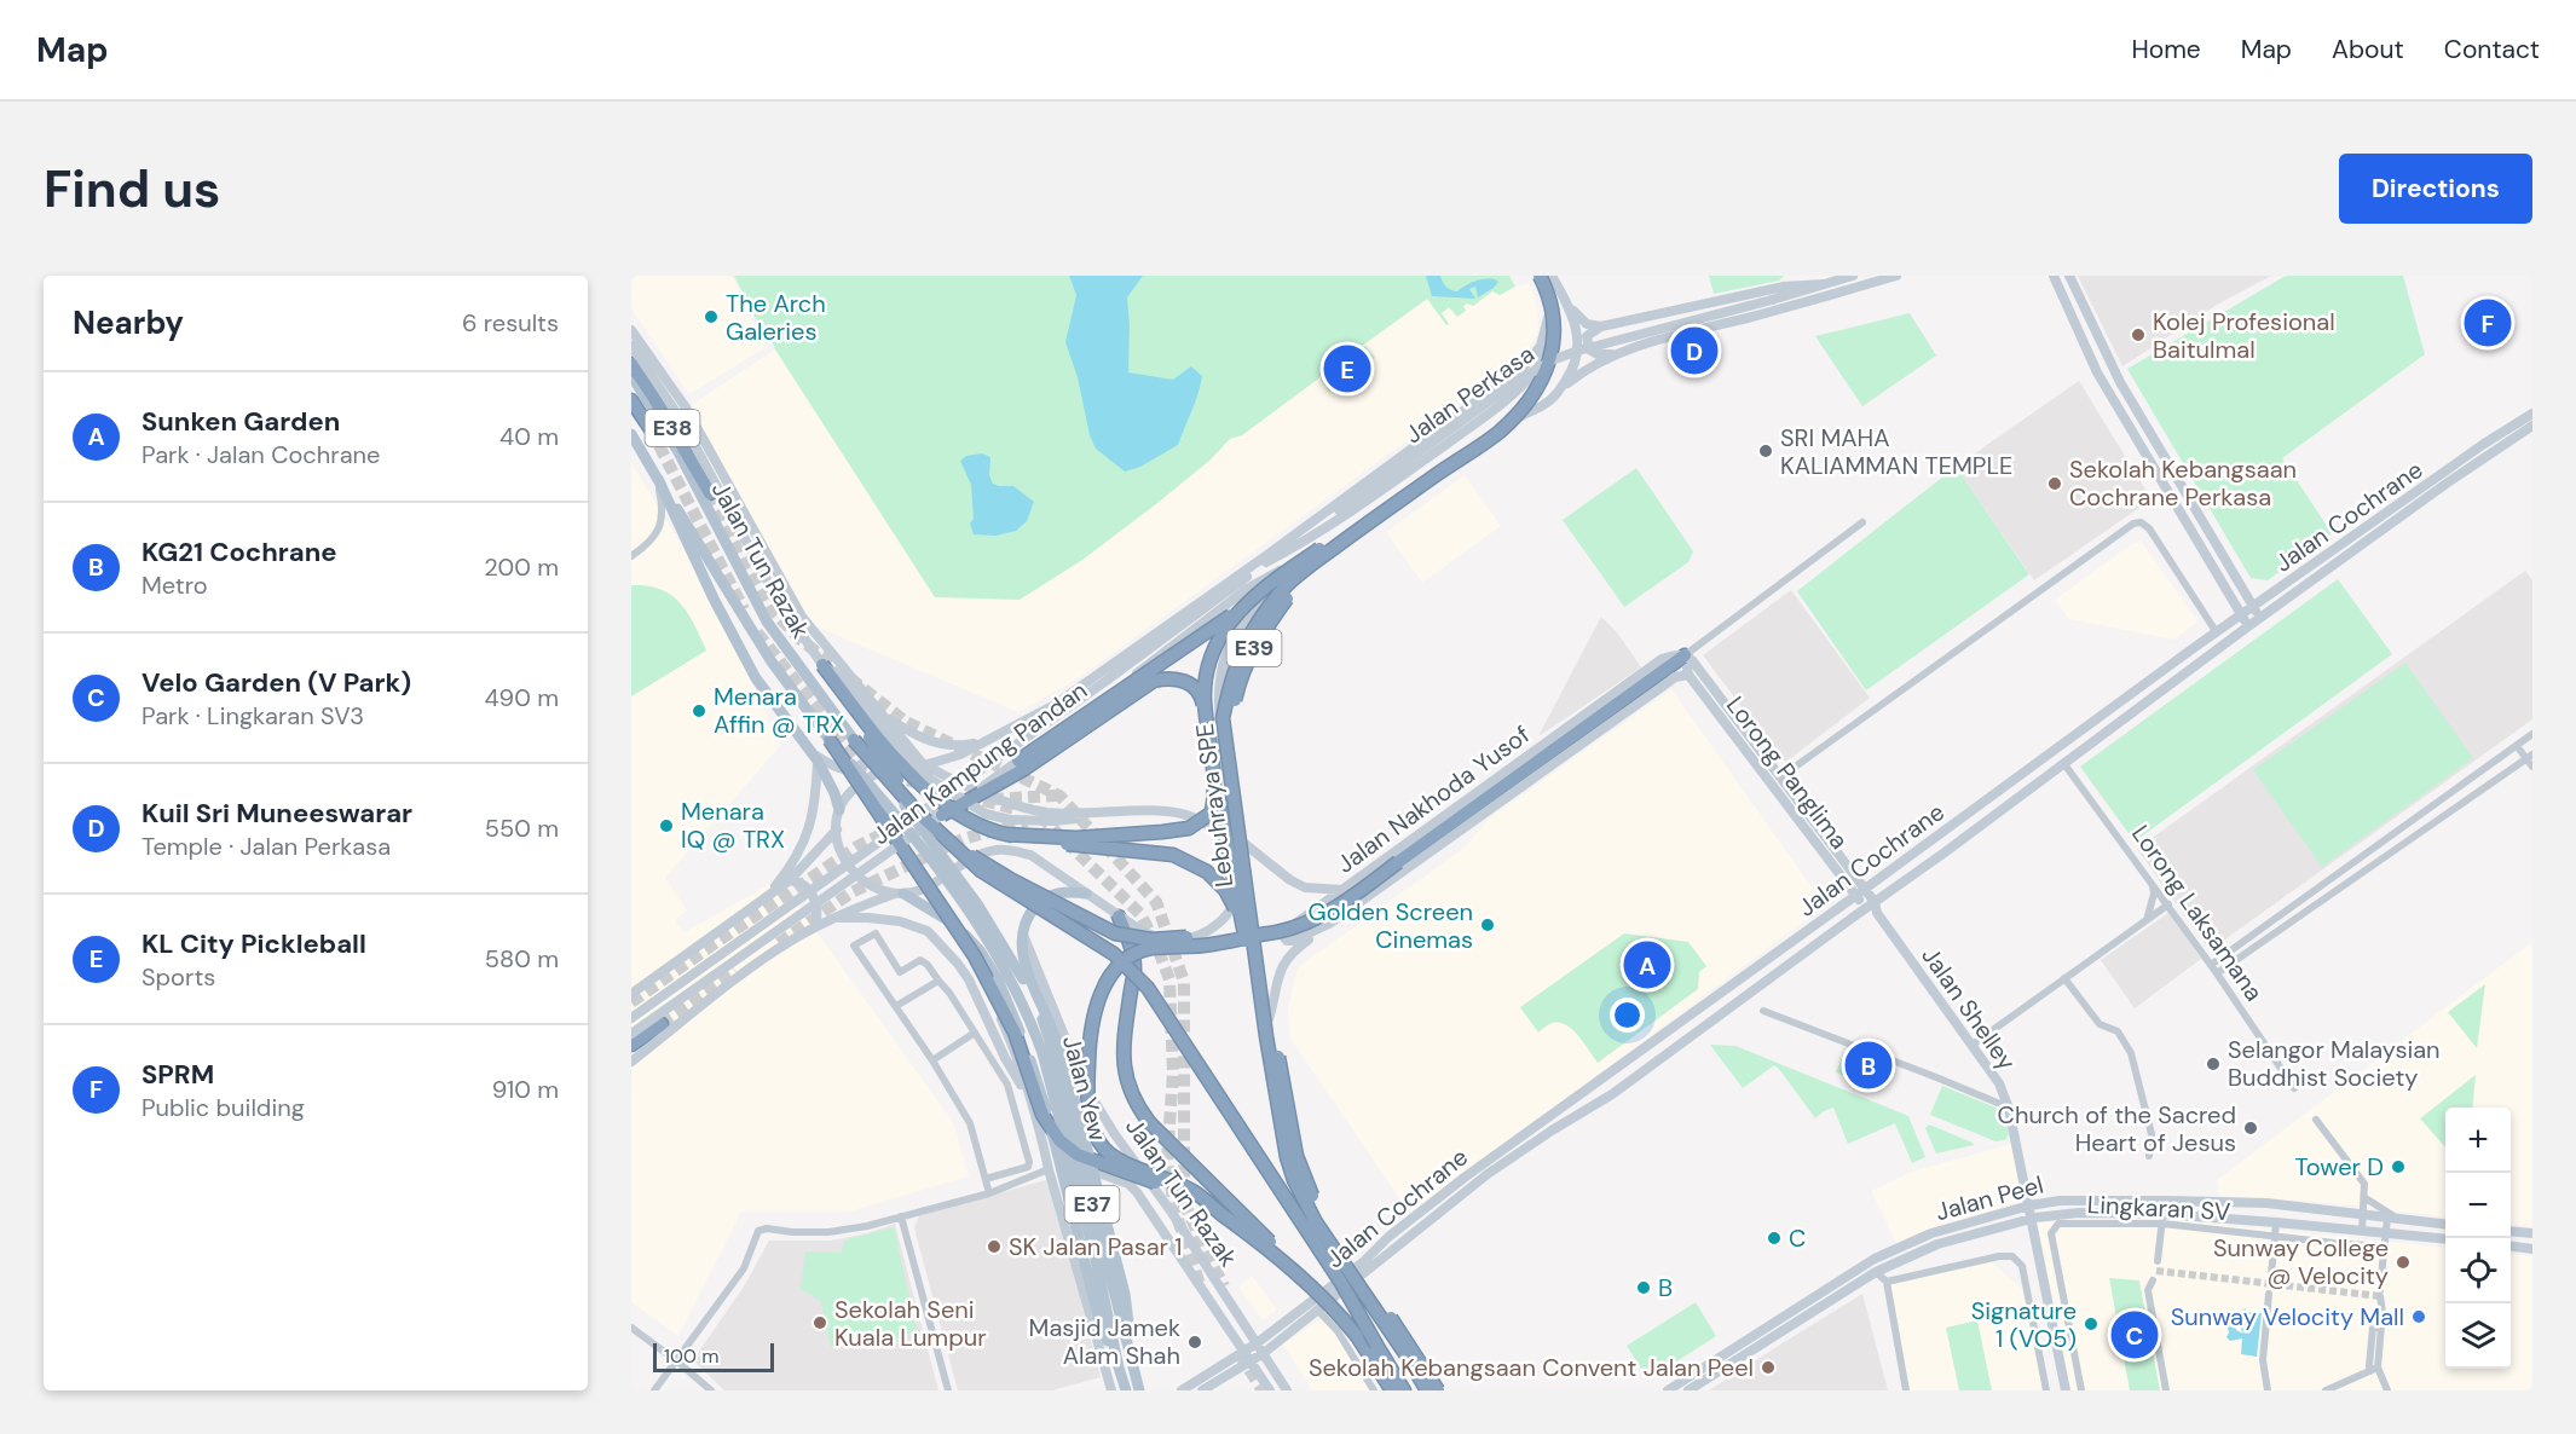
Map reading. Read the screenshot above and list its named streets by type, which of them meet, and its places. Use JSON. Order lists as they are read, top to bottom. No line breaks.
{"streets":{"highway":["E38","E39","Lebuhraya SPE"],"main road":["Jalan Tun Razak","Jalan Yew","E37"],"street":["Jalan Perkasa","Jalan Cochrane","Jalan Kampung Pandan","Lorong Panglima","Jalan Nakhoda Yusof","Lorong Laksamana","Jalan Shelley","Jalan Peel","Lingkaran SV"]},"crossings":[["Jalan Perkasa","Jalan Kampung Pandan"],["Jalan Cochrane","Jalan Tun Razak"],["Jalan Cochrane","Lorong Panglima"],["Jalan Cochrane","Lorong Laksamana"],["Jalan Cochrane","Jalan Shelley"],["Jalan Tun Razak","Jalan Yew"],["Jalan Kampung Pandan","Lebuhraya SPE"],["Lorong Panglima","Jalan Nakhoda Yusof"],["Lorong Panglima","Jalan Shelley"],["Jalan Shelley","Jalan Peel"],["Jalan Peel","Lingkaran SV"]],"places":["The Arch Galeries","Kolej Profesional Baitulmal","SRI MAHA KALIAMMAN TEMPLE","Sekolah Kebangsaan Cochrane Perkasa","Menara Affin @ TRX","Menara IQ @ TRX","Golden Screen Cinemas","Selangor Malaysian Buddhist Society","Church of the Sacred Heart of Jesus","Tower D","C","SK Jalan Pasar 1","Sunway College @ Velocity","B","Sunway Velocity Mall","Sekolah Seni Kuala Lumpur","Signature 1 (VO5)","Masjid Jamek Alam Shah","Sekolah Kebangsaan Convent Jalan Peel"],"scale_bar":"100 m","page":{"header":"Map","nav":["Home","Map","About","Contact"],"buttons":"Directions","title":"Find us","heading":["Nearby","6 results"],"pins":["F","D","E","A","B","C"],"list":[{"mark":"A","name":"Sunken Garden","note":"Park · Jalan Cochrane","value":"40 m"},{"mark":"B","name":"KG21 Cochrane","note":"Metro","value":"200 m"},{"mark":"C","name":"Velo Garden (V Park)","note":"Park · Lingkaran SV3","value":"490 m"},{"mark":"D","name":"Kuil Sri Muneeswarar","note":"Temple · Jalan Perkasa","value":"550 m"},{"mark":"E","name":"KL City Pickleball","note":"Sports","value":"580 m"},{"mark":"F","name":"SPRM","note":"Public building","value":"910 m"}],"map_buttons":["+","−"],"scale":"100 m"}}
